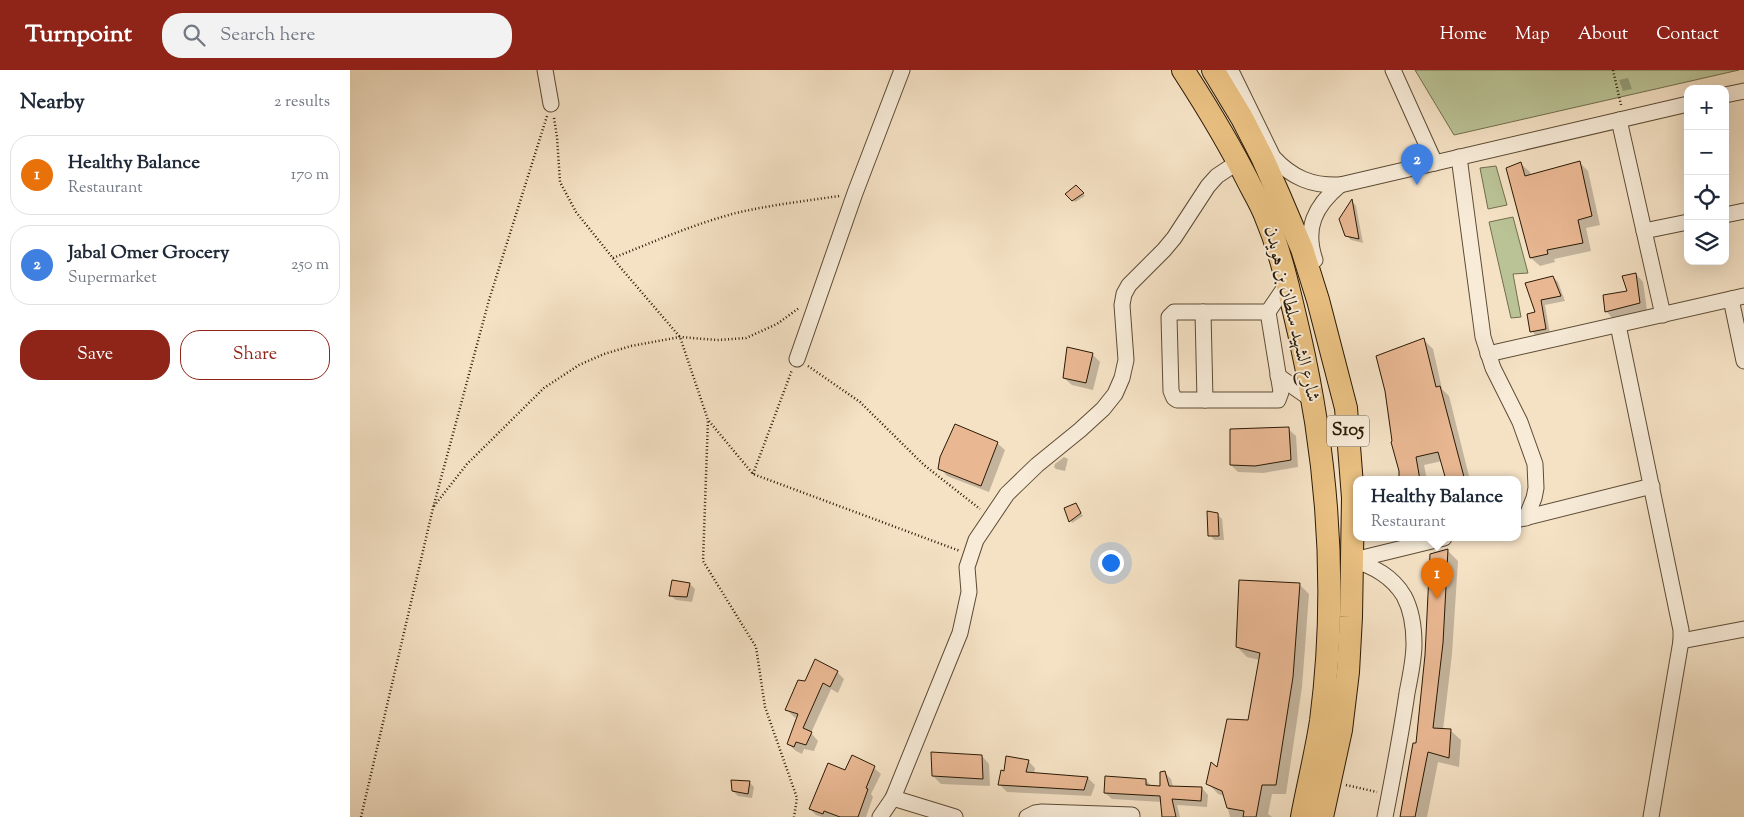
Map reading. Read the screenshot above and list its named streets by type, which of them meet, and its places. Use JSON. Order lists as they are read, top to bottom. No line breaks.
{"streets":{"highway":["شارع الشهيد سلطان بن هويدن","S105"]},"page":{"header":"Turnpoint","search":"Search here","nav":["Home","Map","About","Contact"],"heading":["Nearby","2 results"],"map_buttons":["+","−"],"list":[{"mark":"1","name":"Healthy Balance","note":"Restaurant","value":"170 m"},{"mark":"2","name":"Jabal Omer Grocery","note":"Supermarket","value":"250 m"}],"pins":["2","1"],"buttons":["Save","Share"],"popup":["Healthy Balance","Restaurant"]}}
